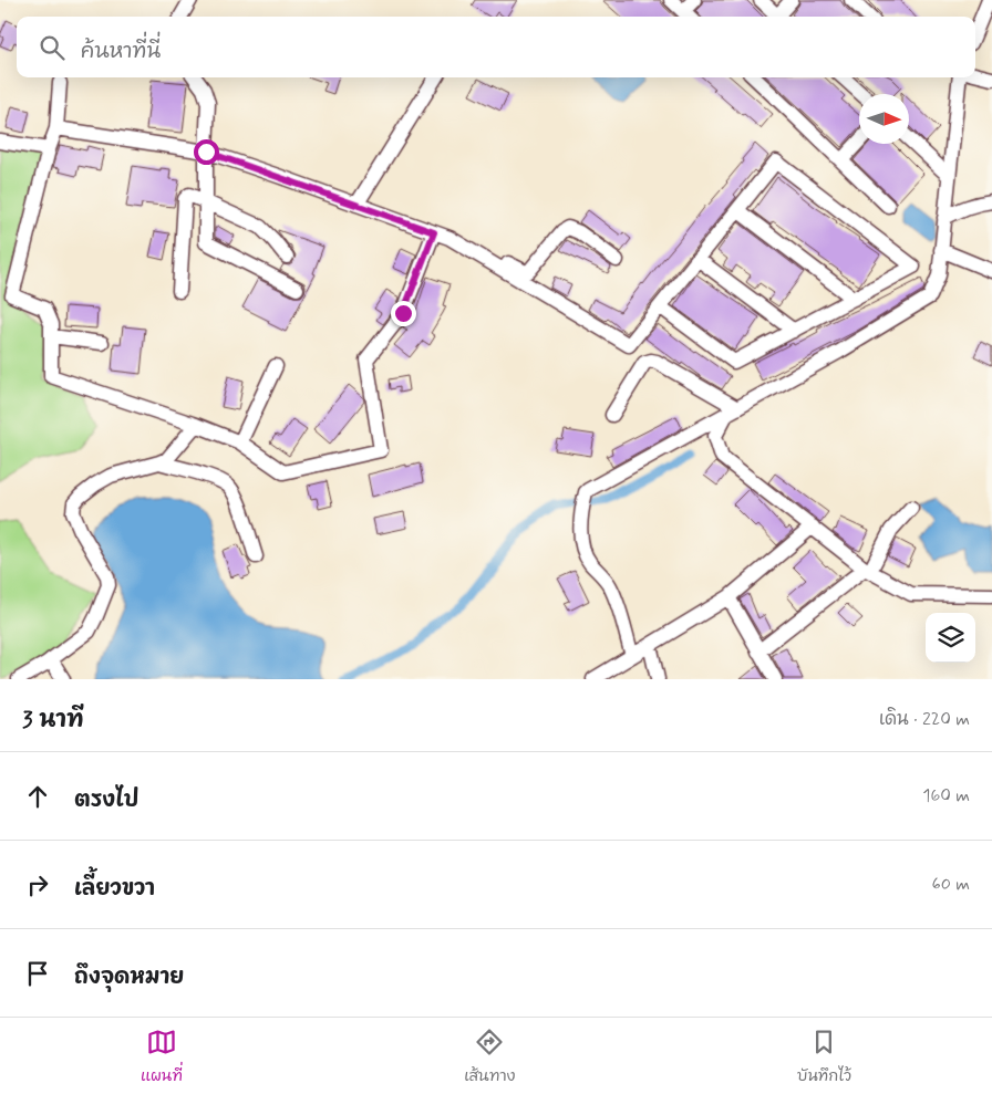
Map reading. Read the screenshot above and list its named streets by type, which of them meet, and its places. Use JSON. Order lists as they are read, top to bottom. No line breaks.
{"north":"right","page":{"search":"ค้นหาที่นี่","heading":["3 นาที","เดิน · 220 m"],"list":[["ตรงไป","160 m"],["เลี้ยวขวา","60 m"],"ถึงจุดหมาย"],"nav":["แผนที่","เส้นทาง","บันทึกไว้"]}}
